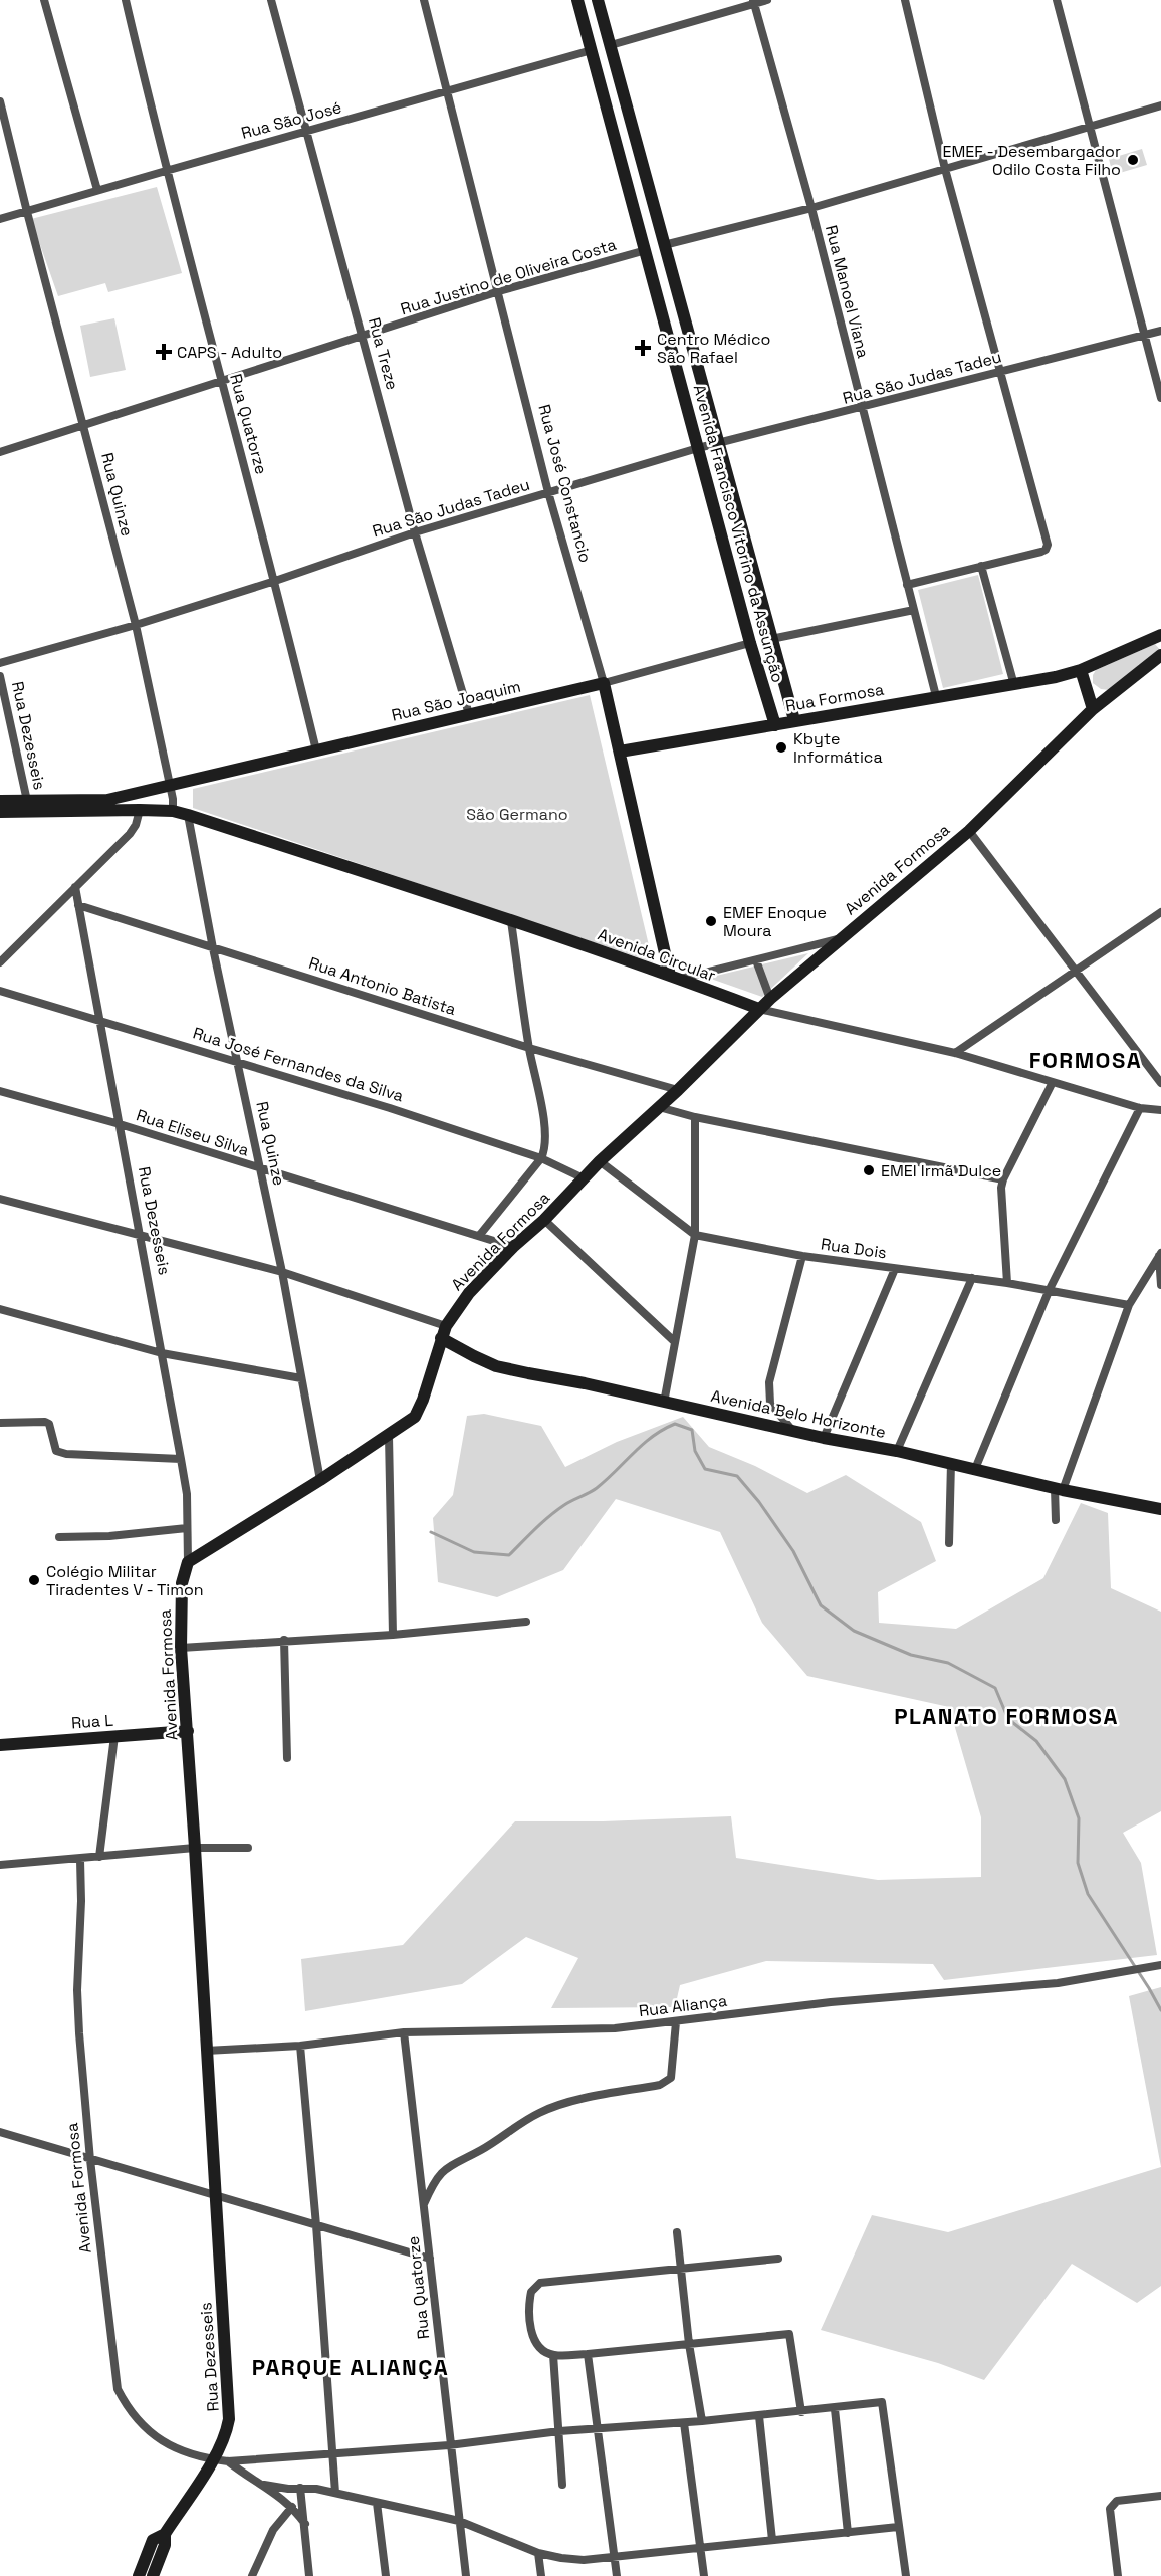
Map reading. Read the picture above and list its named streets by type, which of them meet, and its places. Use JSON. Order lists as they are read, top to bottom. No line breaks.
{"streets":{"main road":["Rua José Constancio","Avenida Francisco Vitorino da Assunção","Rua Formosa","Rua São Joaquim","Rua Dezesseis","Avenida Formosa","Avenida Circular","Avenida Belo Horizonte","Rua L"],"street":["Rua São José","Rua Justino de Oliveira Costa","Rua Manoel Viana","Rua Treze","Rua São Judas Tadeu","Rua Quatorze","Rua Quinze","Rua Antonio Batista","Rua José Fernandes da Silva","Rua Eliseu Silva","Rua Dois","Rua Aliança"]},"crossings":[["Rua São José","Rua Treze"],["Rua São José","Rua Quatorze"],["Rua São José","Rua José Constancio"],["Rua São José","Rua Quinze"],["Rua São José","Avenida Francisco Vitorino da Assunção"],["Rua Justino de Oliveira Costa","Rua Treze"],["Rua Justino de Oliveira Costa","Rua Quatorze"],["Rua Justino de Oliveira Costa","Rua José Constancio"],["Rua Justino de Oliveira Costa","Rua Quinze"],["Rua Justino de Oliveira Costa","Avenida Francisco Vitorino da Assunção"],["Rua Manoel Viana","Rua São Judas Tadeu"],["Rua Manoel Viana","Rua Formosa"],["Rua Treze","Rua São Judas Tadeu"],["Rua Treze","Rua São Joaquim"],["Rua São Judas Tadeu","Rua Quatorze"],["Rua São Judas Tadeu","Rua José Constancio"],["Rua São Judas Tadeu","Rua Quinze"],["Rua São Judas Tadeu","Avenida Francisco Vitorino da Assunção"],["Rua Quatorze","Rua São Joaquim"],["Rua Quatorze","Avenida Formosa"],["Rua Quatorze","Rua Aliança"],["Rua José Constancio","Rua Formosa"],["Rua José Constancio","Rua São Joaquim"],["Rua José Constancio","Avenida Circular"],["Rua Quinze","Rua São Joaquim"],["Rua Quinze","Avenida Formosa"],["Rua Quinze","Avenida Circular"],["Rua Quinze","Rua Antonio Batista"],["Rua Quinze","Rua José Fernandes da Silva"],["Rua Quinze","Rua Eliseu Silva"],["Avenida Francisco Vitorino da Assunção","Rua Formosa"],["Avenida Francisco Vitorino da Assunção","Rua São Joaquim"],["Rua São Joaquim","Rua Dezesseis"],["Rua Dezesseis","Avenida Formosa"],["Rua Dezesseis","Rua Antonio Batista"],["Rua Dezesseis","Rua José Fernandes da Silva"],["Rua Dezesseis","Rua Eliseu Silva"],["Avenida Formosa","Avenida Circular"],["Avenida Formosa","Rua Antonio Batista"],["Avenida Formosa","Rua José Fernandes da Silva"],["Avenida Formosa","Rua Eliseu Silva"],["Avenida Formosa","Rua Dois"],["Avenida Formosa","Avenida Belo Horizonte"],["Avenida Formosa","Rua L"],["Avenida Formosa","Rua Aliança"]],"districts":["FORMOSA","PLANATO FORMOSA","PARQUE ALIANÇA"],"parks":["São Germano"],"places":{"other":["EMEF - Desembargador Odilo Costa Filho","Kbyte Informática","EMEF Enoque Moura","EMEI Irmã Dulce","Colégio Militar Tiradentes V - Timon"],"health":["Centro Médico São Rafael","CAPS - Adulto"]}}
